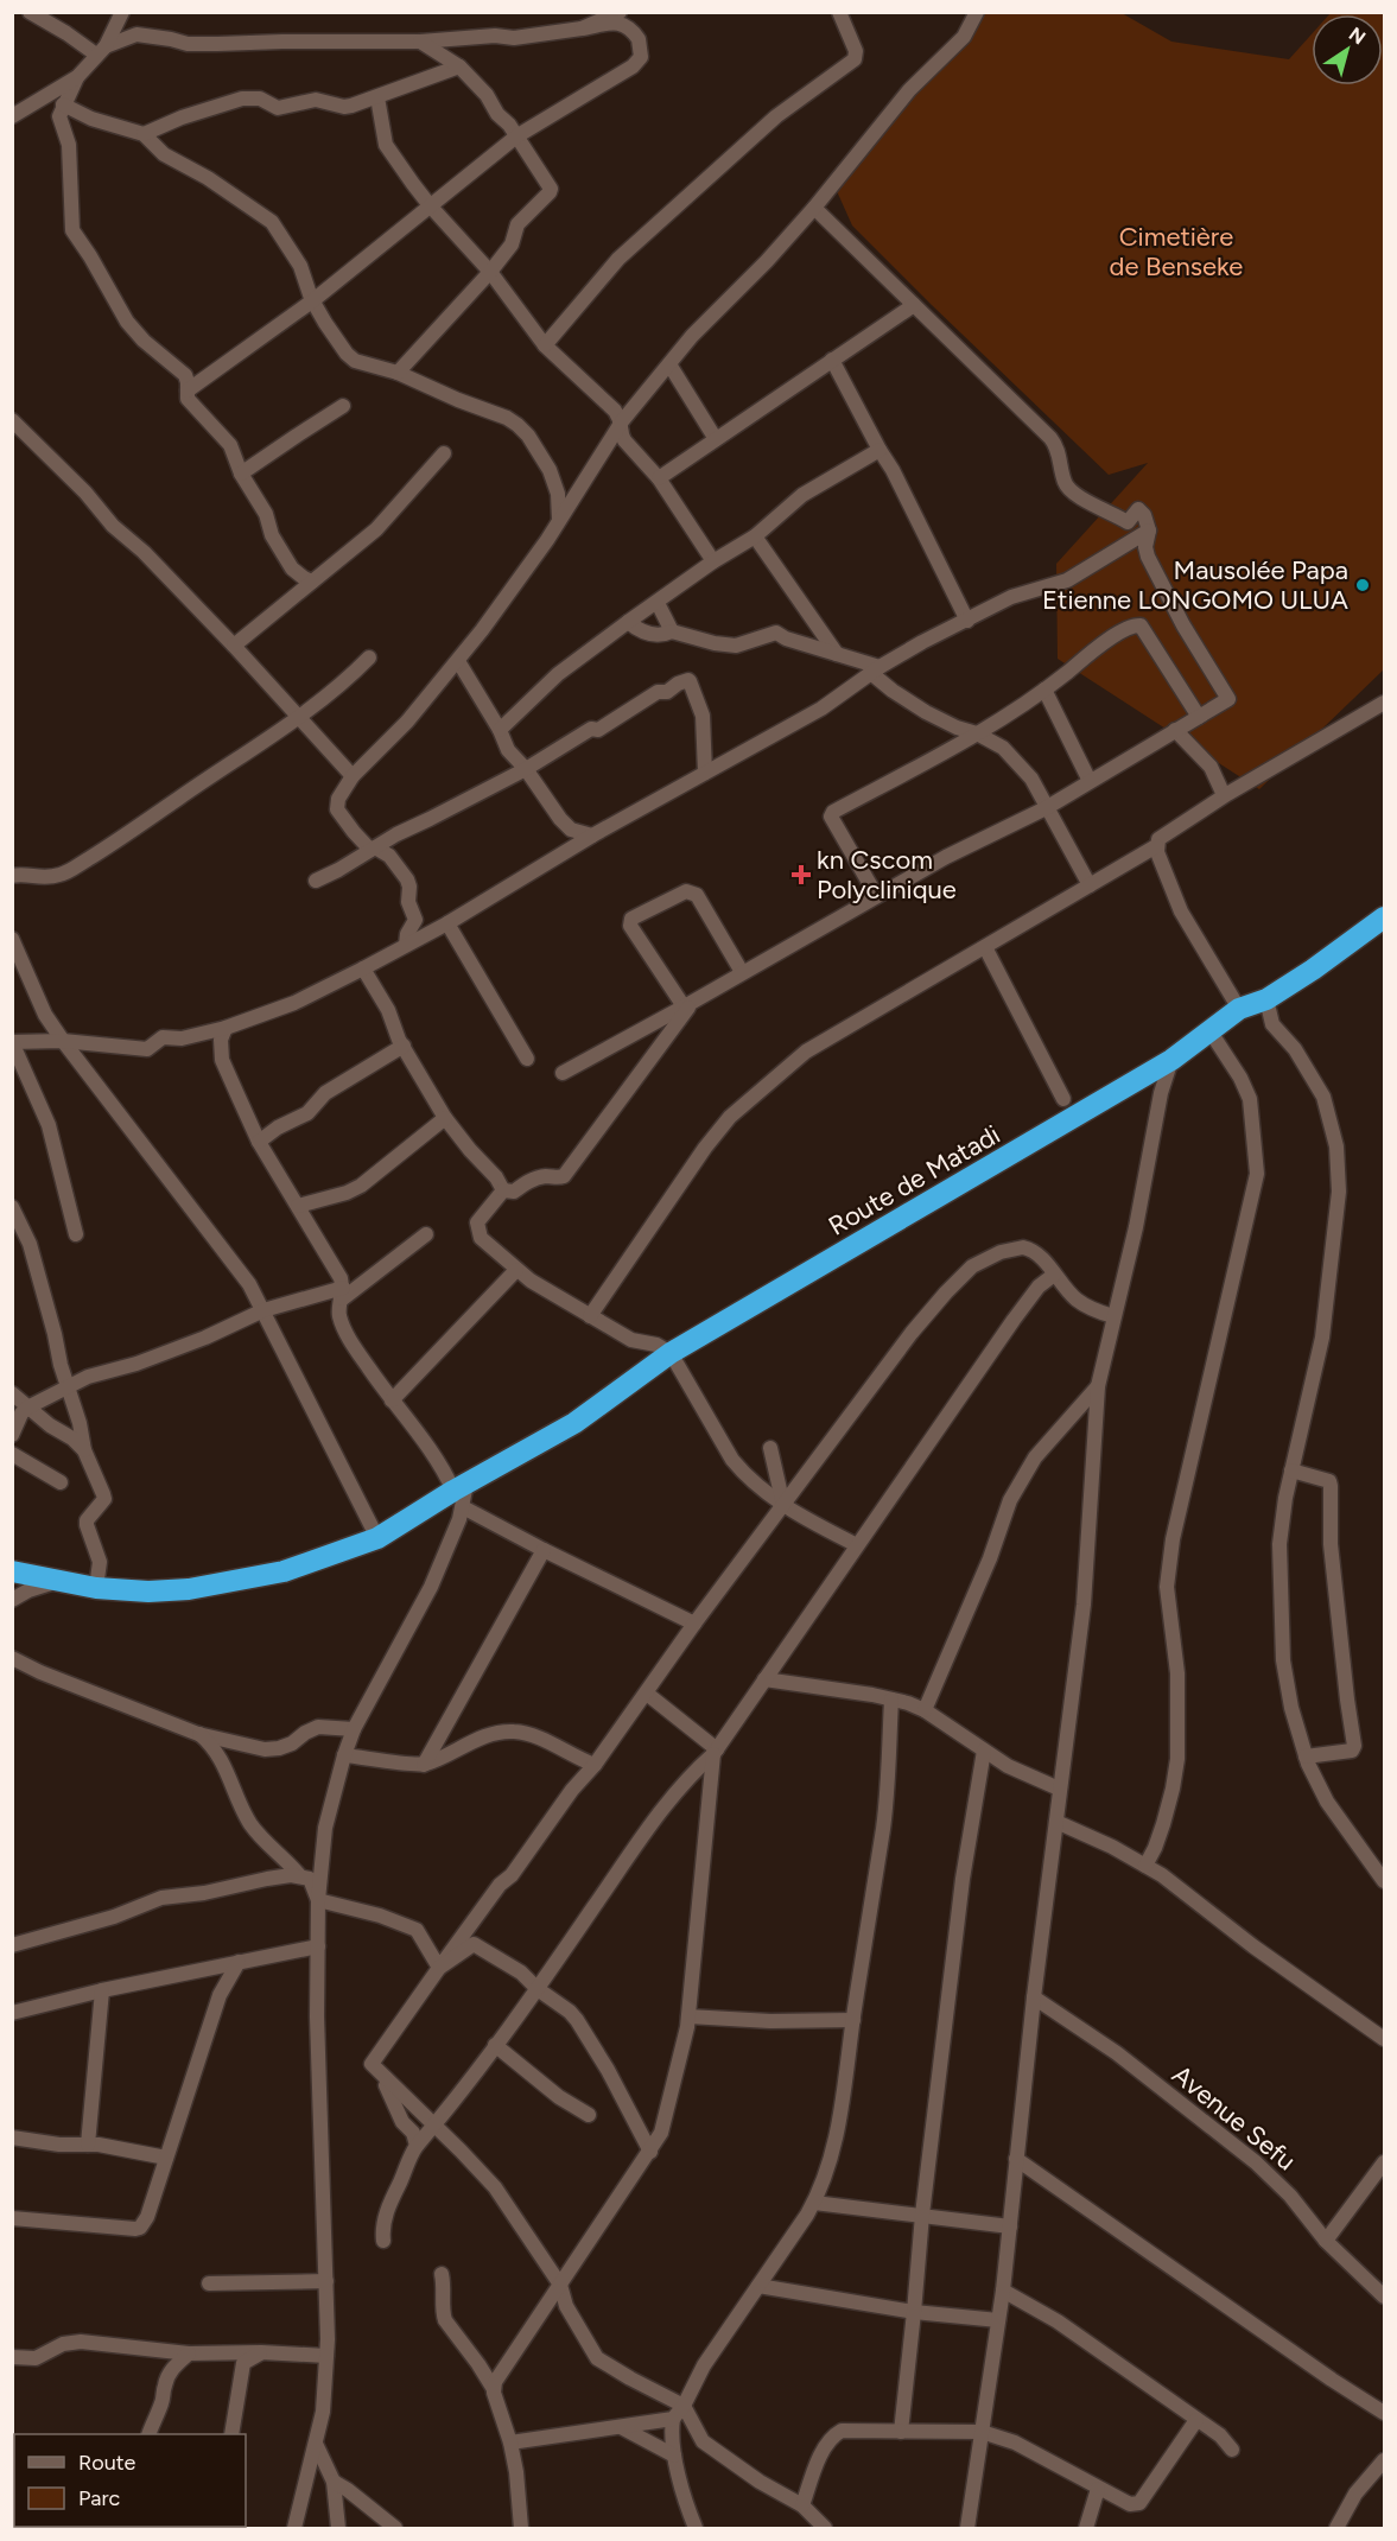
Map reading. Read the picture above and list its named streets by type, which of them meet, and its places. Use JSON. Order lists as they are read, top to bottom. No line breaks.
{"streets":{"highway":["Route de Matadi"],"street":["Avenue Sefu"]},"parks":["Cimetière de Benseke"],"places":{"other":["Mausolée Papa Etienne LONGOMO ULUA"],"health":["kn Cscom Polyclinique"]},"legend":["Route","Parc"],"north":"top right"}
